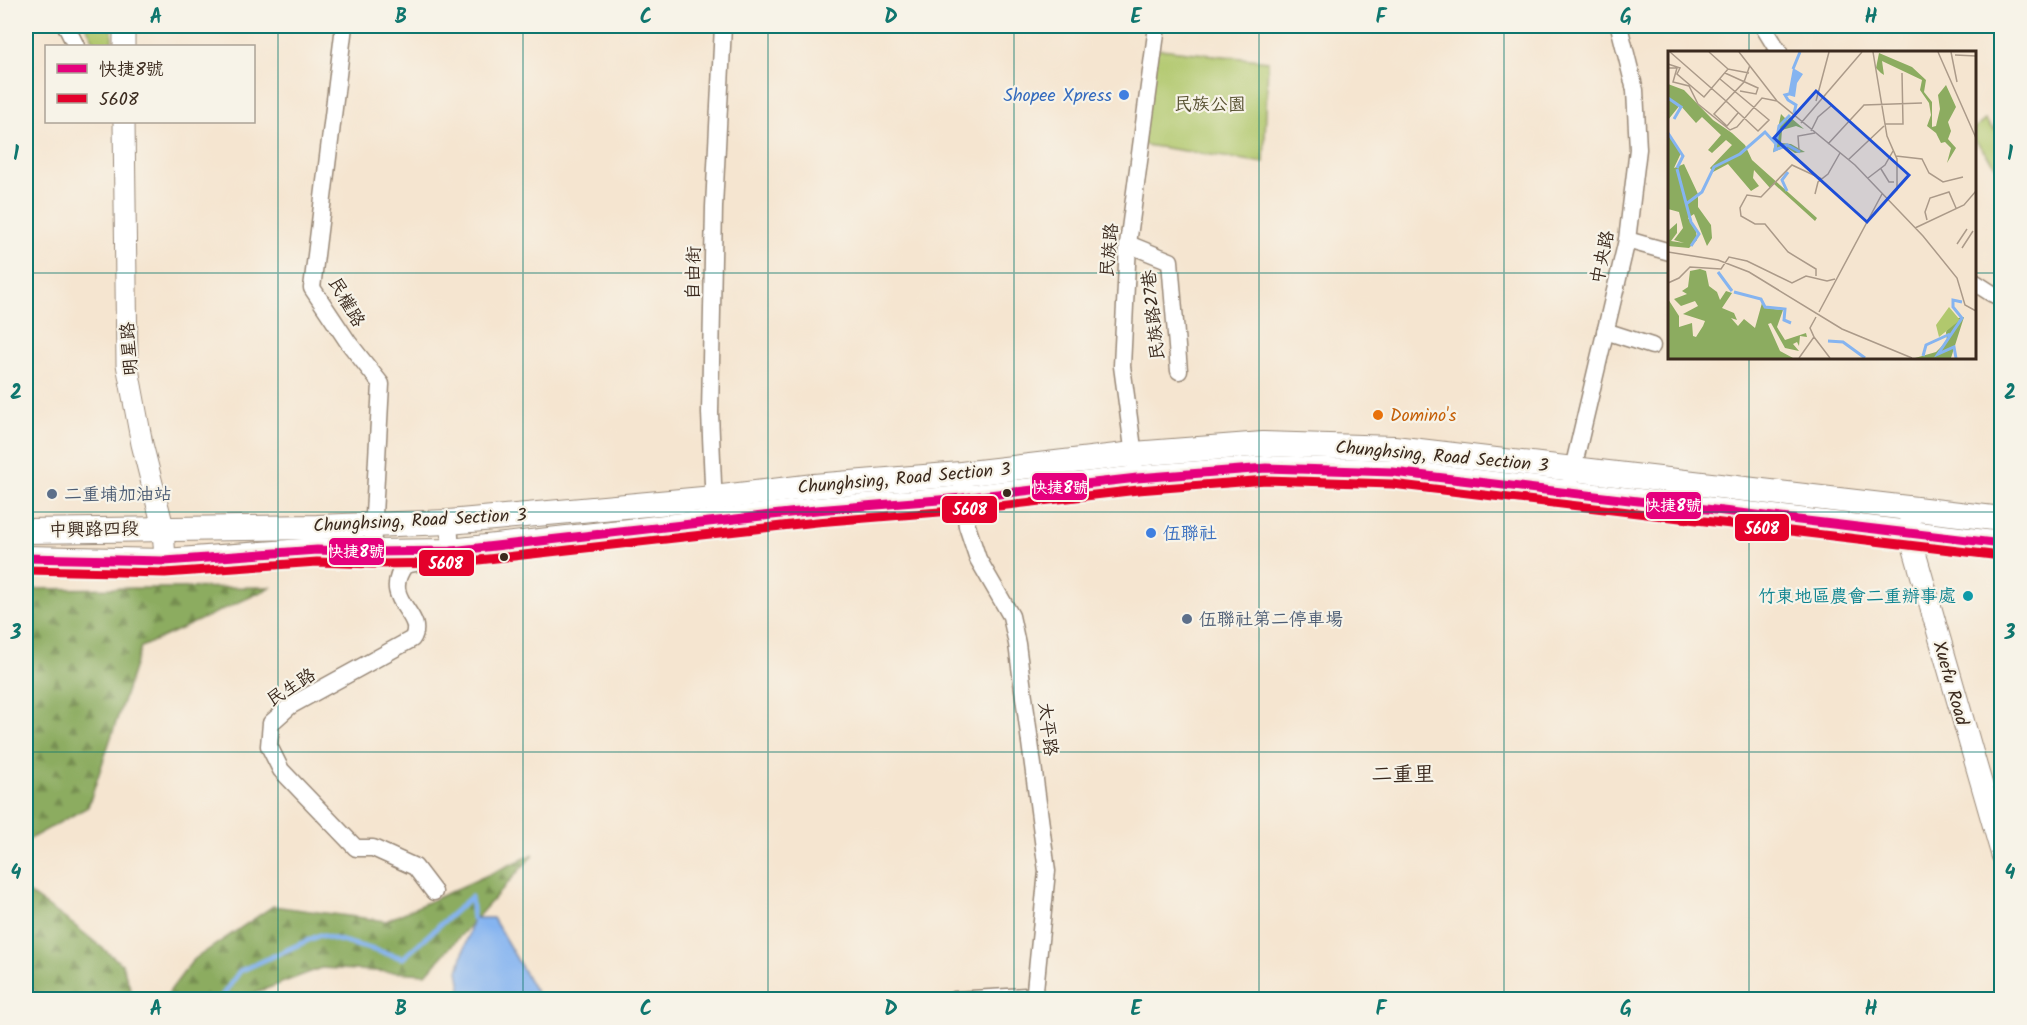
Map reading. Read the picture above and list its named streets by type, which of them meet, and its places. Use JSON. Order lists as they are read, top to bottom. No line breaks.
{"streets":{"main road":["Chunghsing, Road Section 3","中興路四段"],"street":["民族路","中央路","自由街","民權路","民族路27巷","明星路","Xuefu Road","民生路","太平路"]},"crossings":[["民族路","民族路27巷"],["民族路","Chunghsing, Road Section 3"],["中央路","Chunghsing, Road Section 3"],["自由街","Chunghsing, Road Section 3"],["自由街","中興路四段"],["民權路","Chunghsing, Road Section 3"],["民權路","中興路四段"],["明星路","Chunghsing, Road Section 3"],["明星路","中興路四段"],["Chunghsing, Road Section 3","中興路四段"],["Chunghsing, Road Section 3","Xuefu Road"],["Chunghsing, Road Section 3","太平路"],["中興路四段","民生路"],["中興路四段","太平路"]],"districts":["二重里"],"parks":["民族公園"],"places":["Shopee Xpress","Domino's","二重埔加油站","伍聯社","竹東地區農會二重辦事處","伍聯社第二停車場"],"lines":["transit line 快捷8號","transit line 5608"],"legend":["快捷8號","5608"],"grid":{"columns":["A","B","C","D","E","F","G","H"],"rows":["1","2","3","4"]}}
